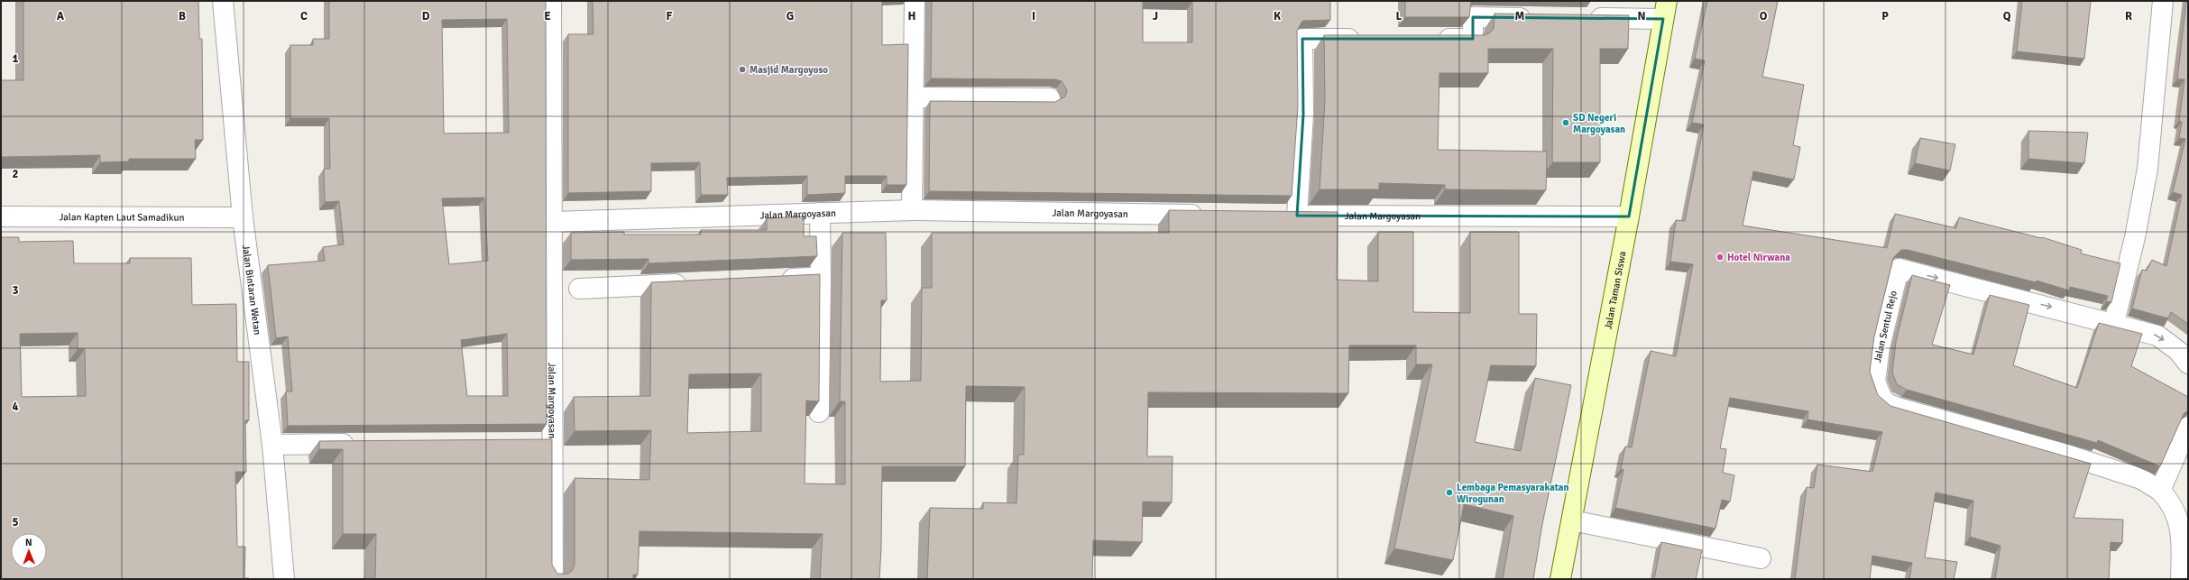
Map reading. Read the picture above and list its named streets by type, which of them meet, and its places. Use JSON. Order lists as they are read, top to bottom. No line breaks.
{"streets":{"main road":["Jalan Taman Siswa"],"street":["Jalan Margoyasan","Jalan Kapten Laut Samadikun","Jalan Bintaran Wetan","Jalan Sentul Rejo"]},"crossings":[["Jalan Margoyasan","Jalan Taman Siswa"],["Jalan Kapten Laut Samadikun","Jalan Bintaran Wetan"]],"places":["Masjid Margoyoso","SD Negeri Margoyasan","Hotel Nirwana","Lembaga Pemasyarakatan Wirogunan"],"north":"top","grid":{"columns":["A","B","C","D","E","F","G","H","I","J","K","L","M","N","O","P","Q","R"],"rows":["1","2","3","4","5"]}}
